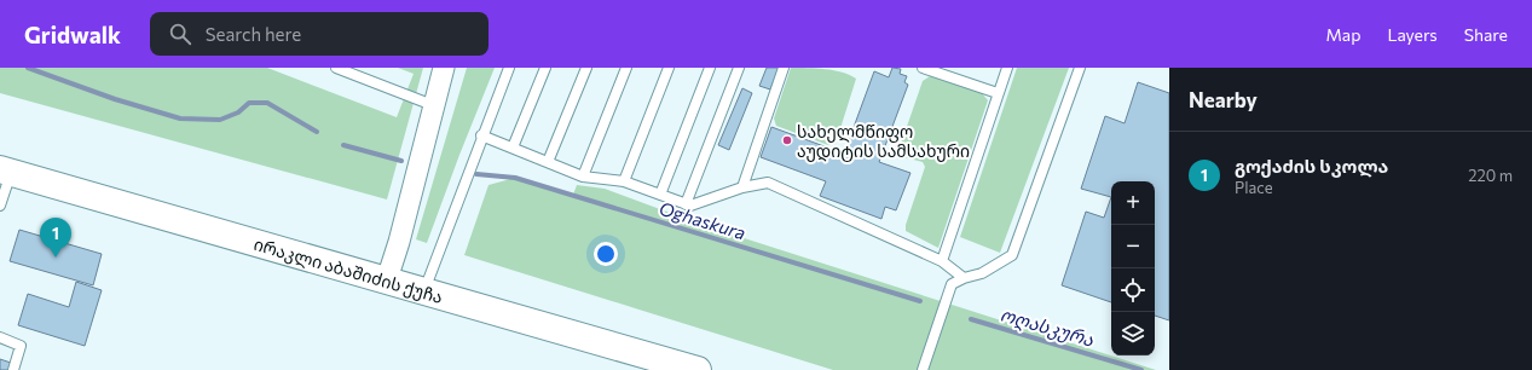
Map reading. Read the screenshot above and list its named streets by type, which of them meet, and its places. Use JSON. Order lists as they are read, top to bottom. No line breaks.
{"streets":{"main road":["ირაკლი აბაშიძის ქუჩა"]},"water":["Oghaskura","ოღასკურა"],"places":["სახელმწიფო აუდიტის სამსახური"],"page":{"header":"Gridwalk","search":"Search here","nav":["Map","Layers","Share"],"heading":"Nearby","list":[{"mark":"1","name":"გოქაძის სკოლა","note":"Place","value":"220 m"}],"map_buttons":["+","−"],"pins":"1"}}
